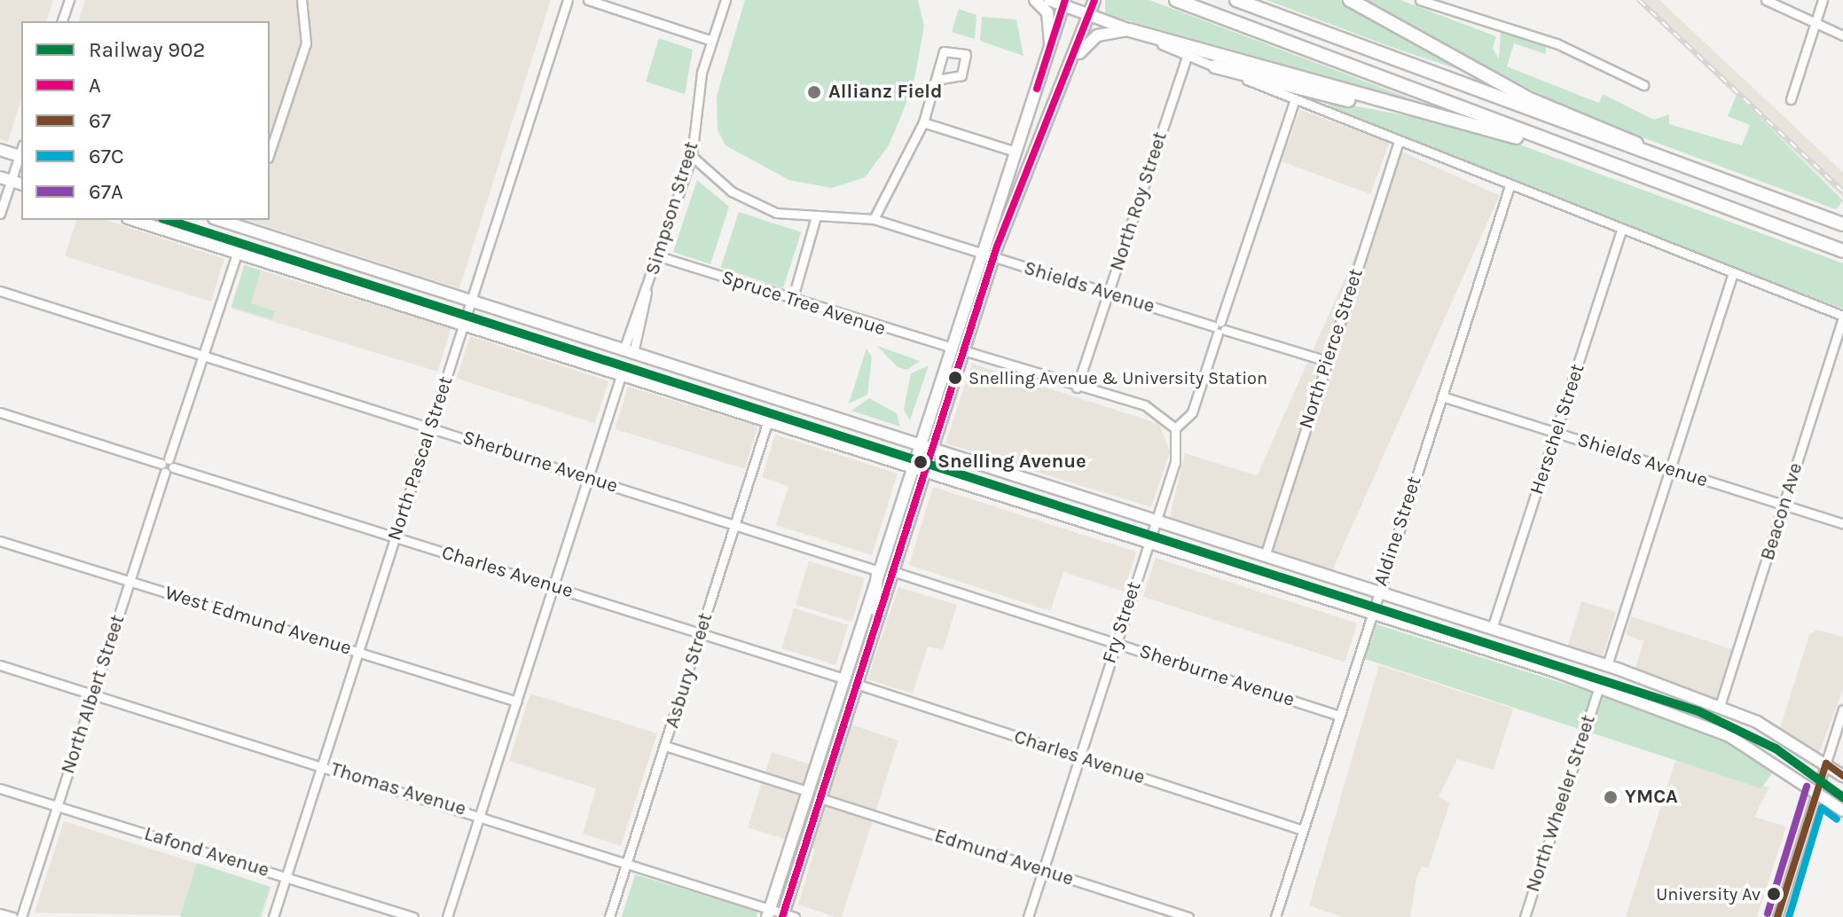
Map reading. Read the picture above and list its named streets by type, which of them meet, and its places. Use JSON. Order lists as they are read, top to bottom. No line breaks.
{"streets":{"street":["North Roy Street","Simpson Street","Shields Avenue","Spruce Tree Avenue","North Pierce Street","Herschel Street","North Pascal Street","Sherburne Avenue","Beacon Ave","Aldine Street","Charles Avenue","West Edmund Avenue","Fry Street","Asbury Street","North Albert Street","Thomas Avenue","North Wheeler Street","Lafond Avenue","Edmund Avenue"]},"crossings":[["North Roy Street","Shields Avenue"],["Simpson Street","Shields Avenue"],["Simpson Street","Spruce Tree Avenue"],["Shields Avenue","North Pierce Street"],["Shields Avenue","Herschel Street"],["Shields Avenue","Beacon Ave"],["Shields Avenue","Aldine Street"],["North Pascal Street","Sherburne Avenue"],["North Pascal Street","Charles Avenue"],["North Pascal Street","West Edmund Avenue"],["North Pascal Street","Thomas Avenue"],["North Pascal Street","Lafond Avenue"],["Sherburne Avenue","Aldine Street"],["Sherburne Avenue","Fry Street"],["Sherburne Avenue","Asbury Street"],["Sherburne Avenue","North Albert Street"],["Aldine Street","Charles Avenue"],["Charles Avenue","Fry Street"],["Charles Avenue","Asbury Street"],["Charles Avenue","North Albert Street"],["West Edmund Avenue","North Albert Street"],["Fry Street","Edmund Avenue"],["Asbury Street","Thomas Avenue"],["North Albert Street","Thomas Avenue"],["North Albert Street","Lafond Avenue"]],"places":["Allianz Field","Snelling Avenue & University Station","Snelling Avenue","YMCA","University Av"],"lines":["transit line A","rail line 902","transit line 67","transit line 67A","transit line 67C"],"legend":["Railway 902","A","67","67C","67A"]}
